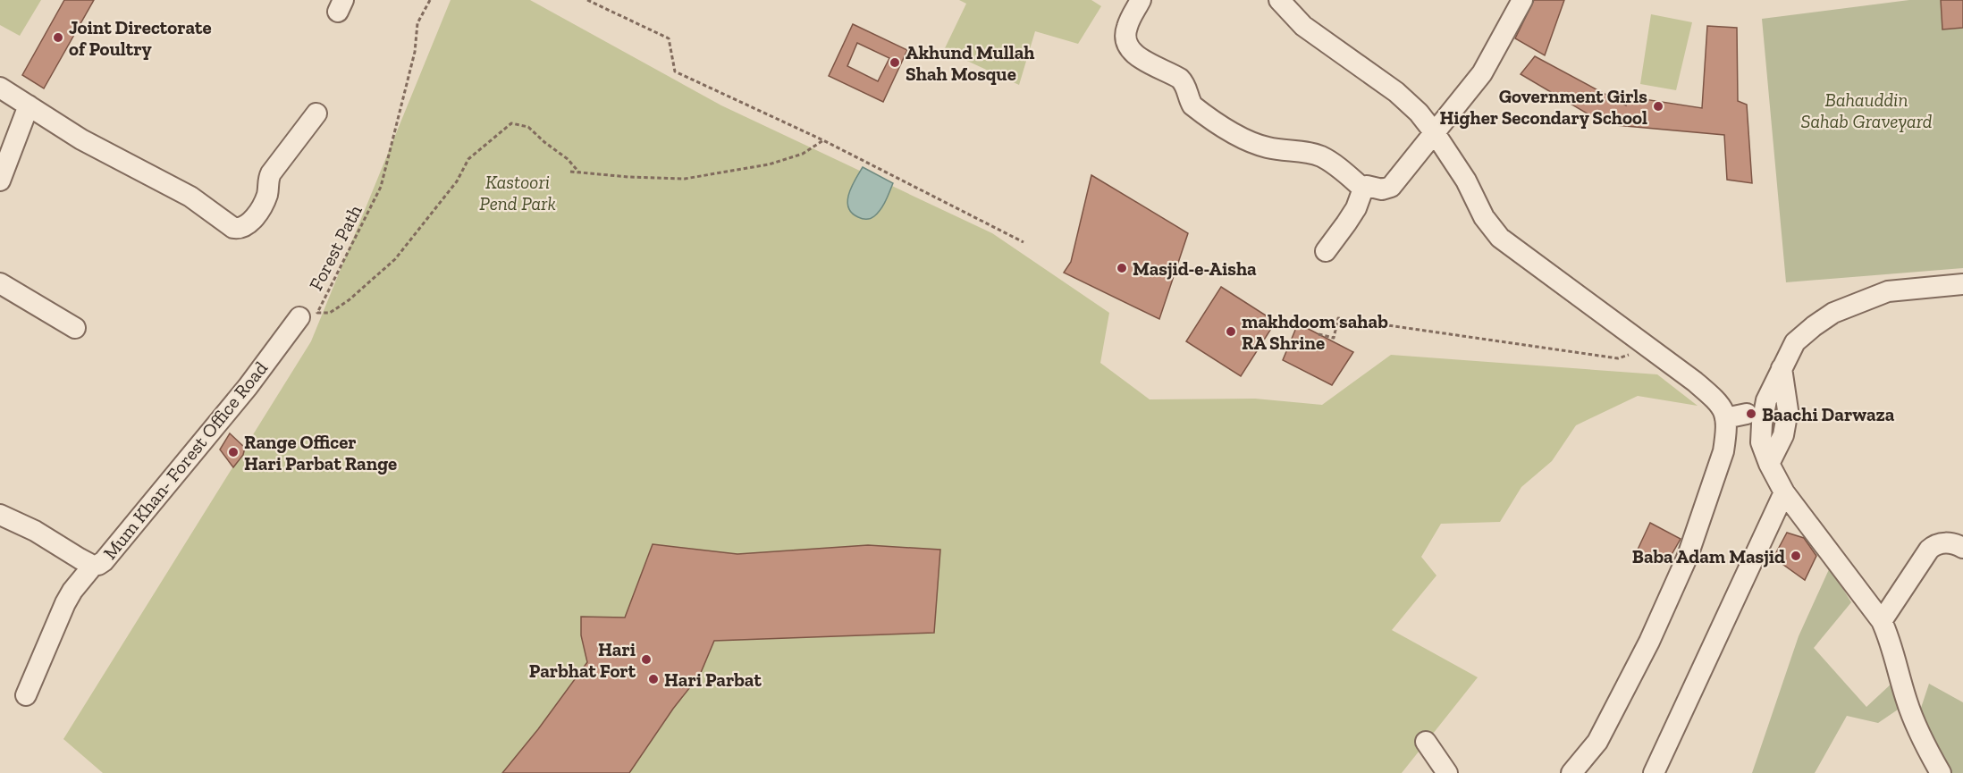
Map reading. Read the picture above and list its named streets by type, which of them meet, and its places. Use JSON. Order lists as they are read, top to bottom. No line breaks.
{"streets":{"street":["Mum Khan- Forest Office Road"],"path":["Forest Path"]},"parks":["Bahauddin Sahab Graveyard","Kastoori Pend Park"],"places":["Joint Directorate of Poultry","Akhund Mullah Shah Mosque","Government Girls Higher Secondary School","Masjid-e-Aisha","makhdoom sahab RA Shrine","Baachi Darwaza","Range Officer Hari Parbat Range","Baba Adam Masjid","Hari Parbhat Fort","Hari Parbat"]}
